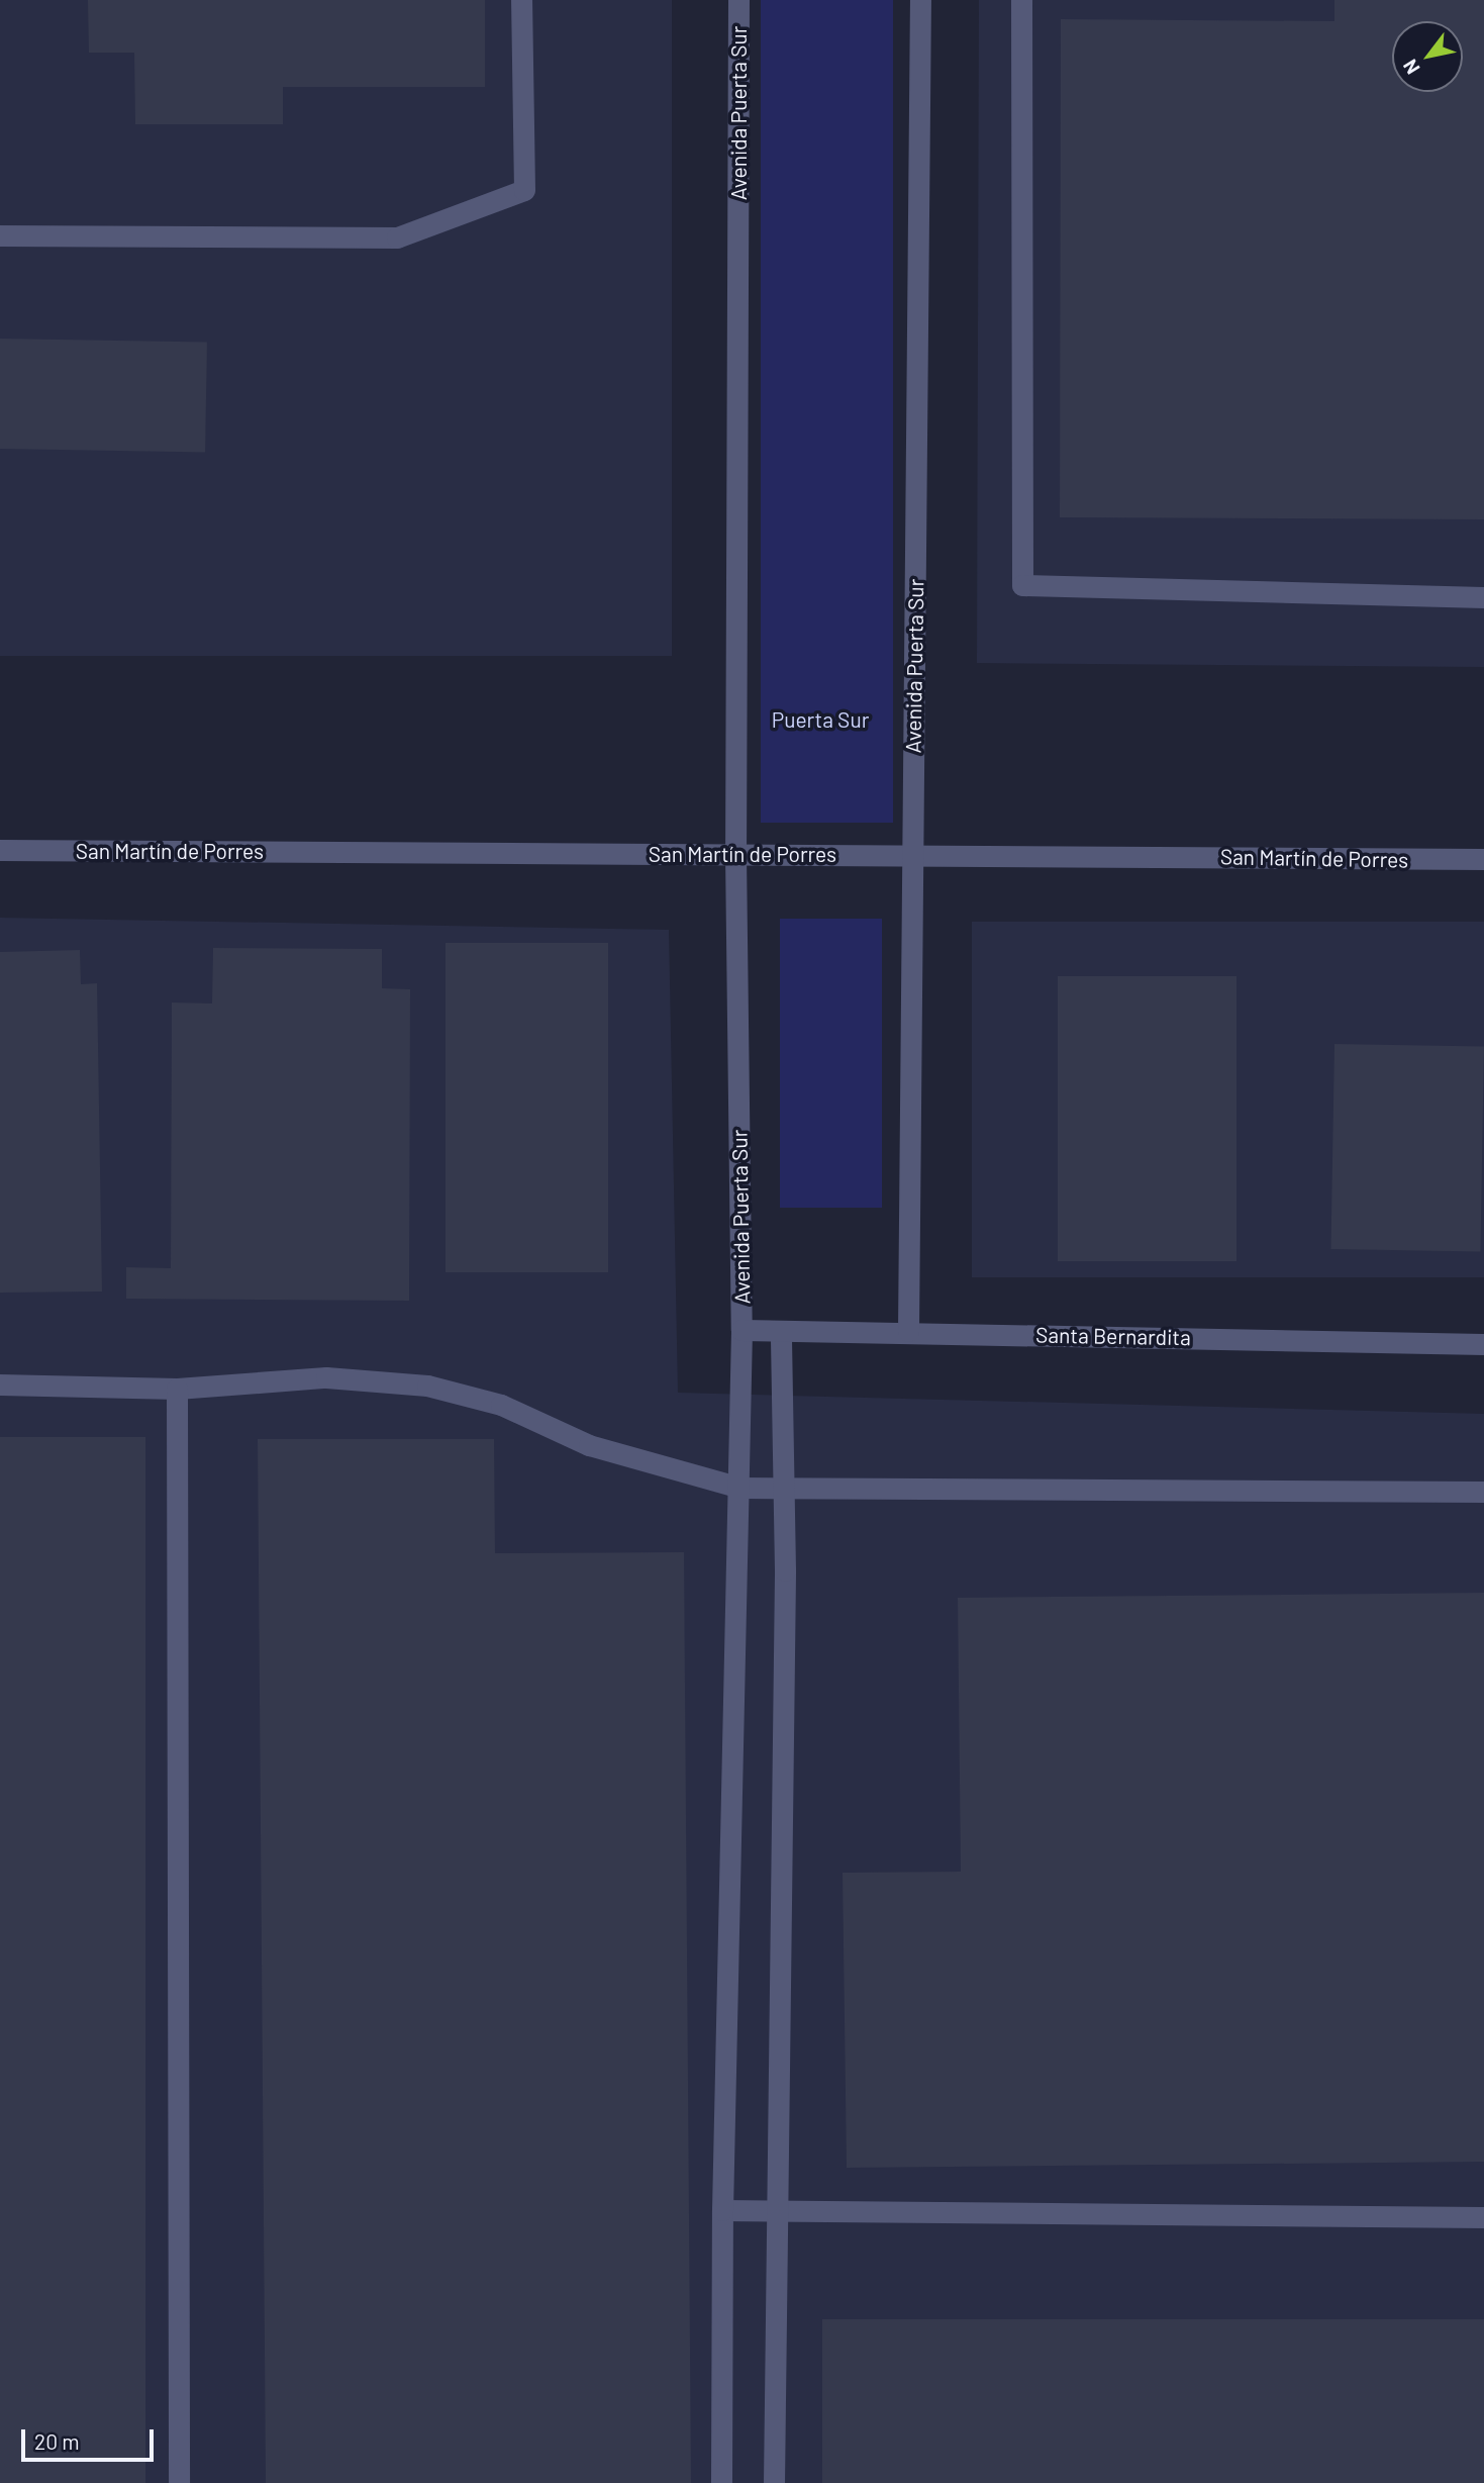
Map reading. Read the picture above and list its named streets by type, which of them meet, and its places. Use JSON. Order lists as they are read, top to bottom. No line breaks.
{"streets":{"street":["Avenida Puerta Sur","San Martín de Porres","Santa Bernardita"]},"crossings":[["Avenida Puerta Sur","San Martín de Porres"],["Avenida Puerta Sur","Santa Bernardita"]],"parks":["Puerta Sur"],"scale_bar":"20 m","north":"bottom left"}
